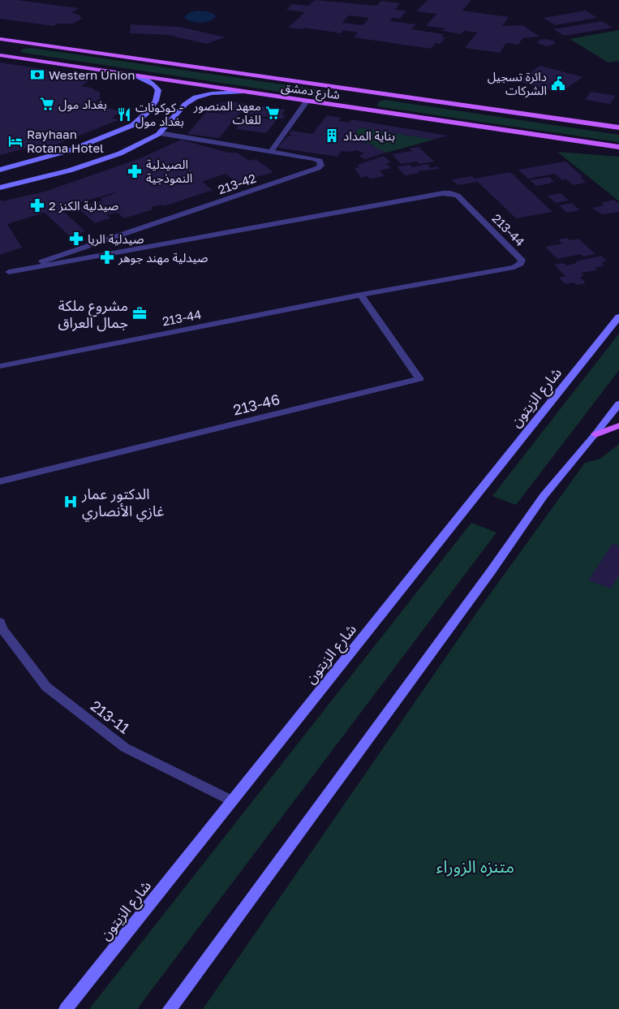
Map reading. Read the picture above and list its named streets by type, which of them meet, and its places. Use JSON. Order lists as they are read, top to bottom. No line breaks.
{"streets":{"main road":["شارع دمشق","شارع الزيتون"],"street":["213-42","213-44","213-46","213-11"]},"crossings":[["213-42","213-44"],["213-44","213-46"],["شارع الزيتون","213-11"]],"parks":["متنزه الزوراء"],"places":{"bank":["Western Union"],"public building":["دائرة تسجيل الشركات"],"supermarket":["بغداد مول","معهد المنصور للغات"],"restaurant":["كوكونات - بغداد مول"],"building":["بناية المداد"],"hotel":["Rayhaan Rotana Hotel"],"pharmacy":["الصيدلية النموذجية","صيدلية الكنز 2","صيدلية الريا","صيدلية مهند جوهر"],"office":["مشروع ملكة جمال العراق"],"hospital":["الدكتور عمار غازي الأنصاري"]}}
